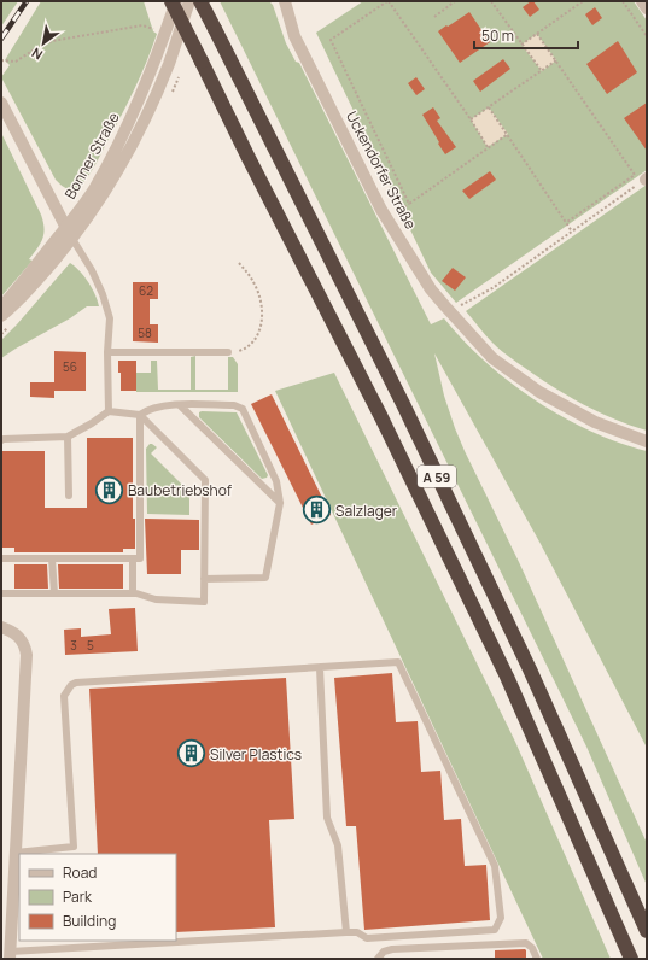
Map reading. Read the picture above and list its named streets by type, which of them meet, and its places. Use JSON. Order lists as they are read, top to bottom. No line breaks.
{"streets":{"highway":["A 59"],"street":["Bonner Straße","Uckendorfer Straße"]},"places":{"building":["Baubetriebshof","Salzlager","Silver Plastics"]},"house_numbers":["62","58","56","3","5"],"legend":["Road","Park","Building"],"scale_bar":"50 m","north":"bottom left"}
